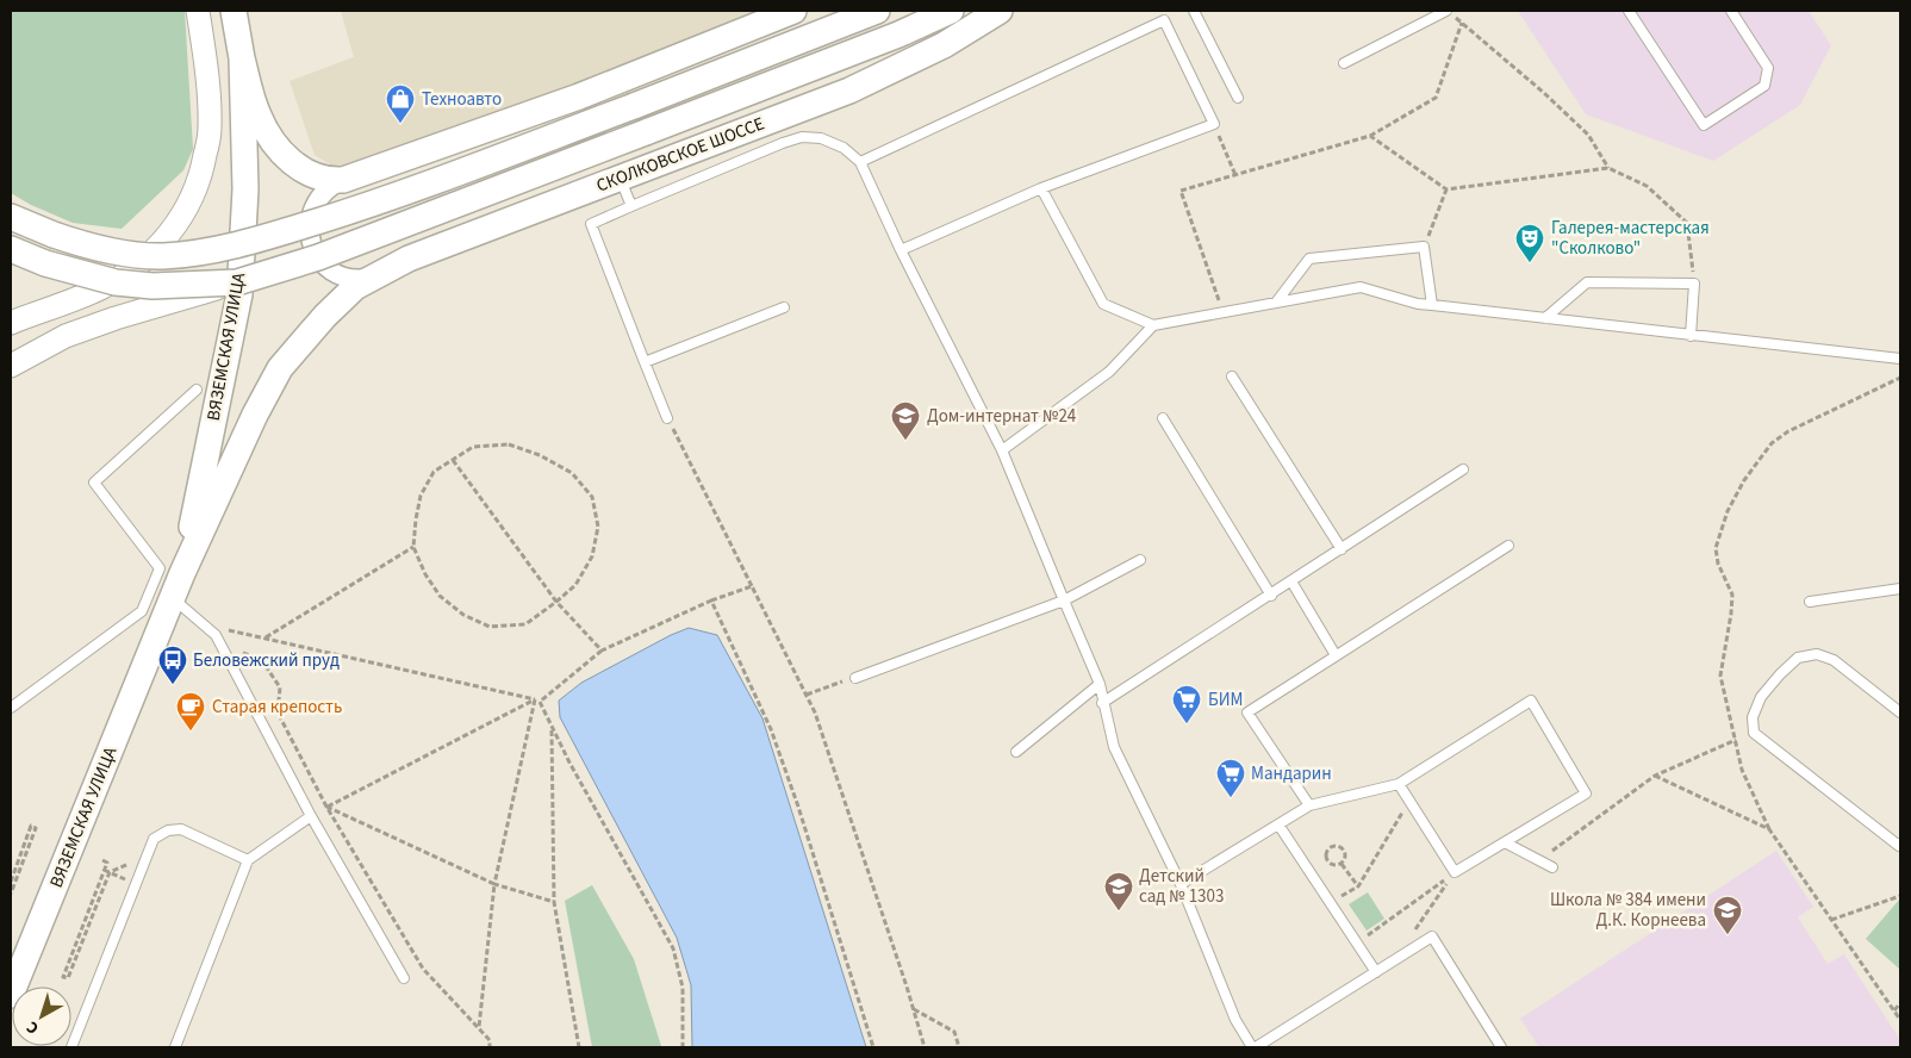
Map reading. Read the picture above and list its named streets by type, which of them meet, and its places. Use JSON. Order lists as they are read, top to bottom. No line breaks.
{"streets":{"main road":["СКОЛКОВСКОЕ ШОССЕ","ВЯЗЕМСКАЯ УЛИЦА"]},"crossings":[["СКОЛКОВСКОЕ ШОССЕ","ВЯЗЕМСКАЯ УЛИЦА"]],"places":{"shop":["Техноавто"],"theatre":["Галерея-мастерская \"Сколково\""],"school or university":["Дом-интернат №24","Детский сад № 1303","Школа № 384 имени Д.К. Корнеева"],"bus stop":["Беловежский пруд"],"supermarket":["БИМ","Мандарин"],"cafe":["Старая крепость"]},"north":"bottom left"}
